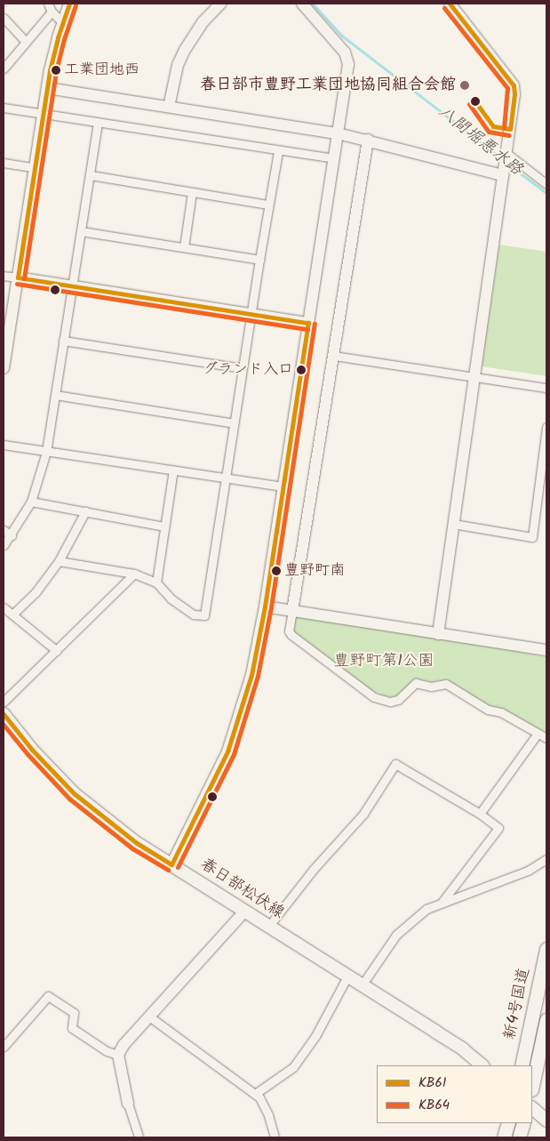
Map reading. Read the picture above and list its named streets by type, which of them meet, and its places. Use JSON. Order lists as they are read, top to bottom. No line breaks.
{"streets":{"highway":["新4号国道"],"main road":["春日部松伏線"]},"water":["八間堀悪水路"],"parks":["豊野町第1公園"],"places":["工業団地西","春日部市豊野工業団地協同組合会館","グランド入口","豊野町南"],"lines":["transit line KB61","transit line KB64"],"legend":["KB61","KB64"]}
